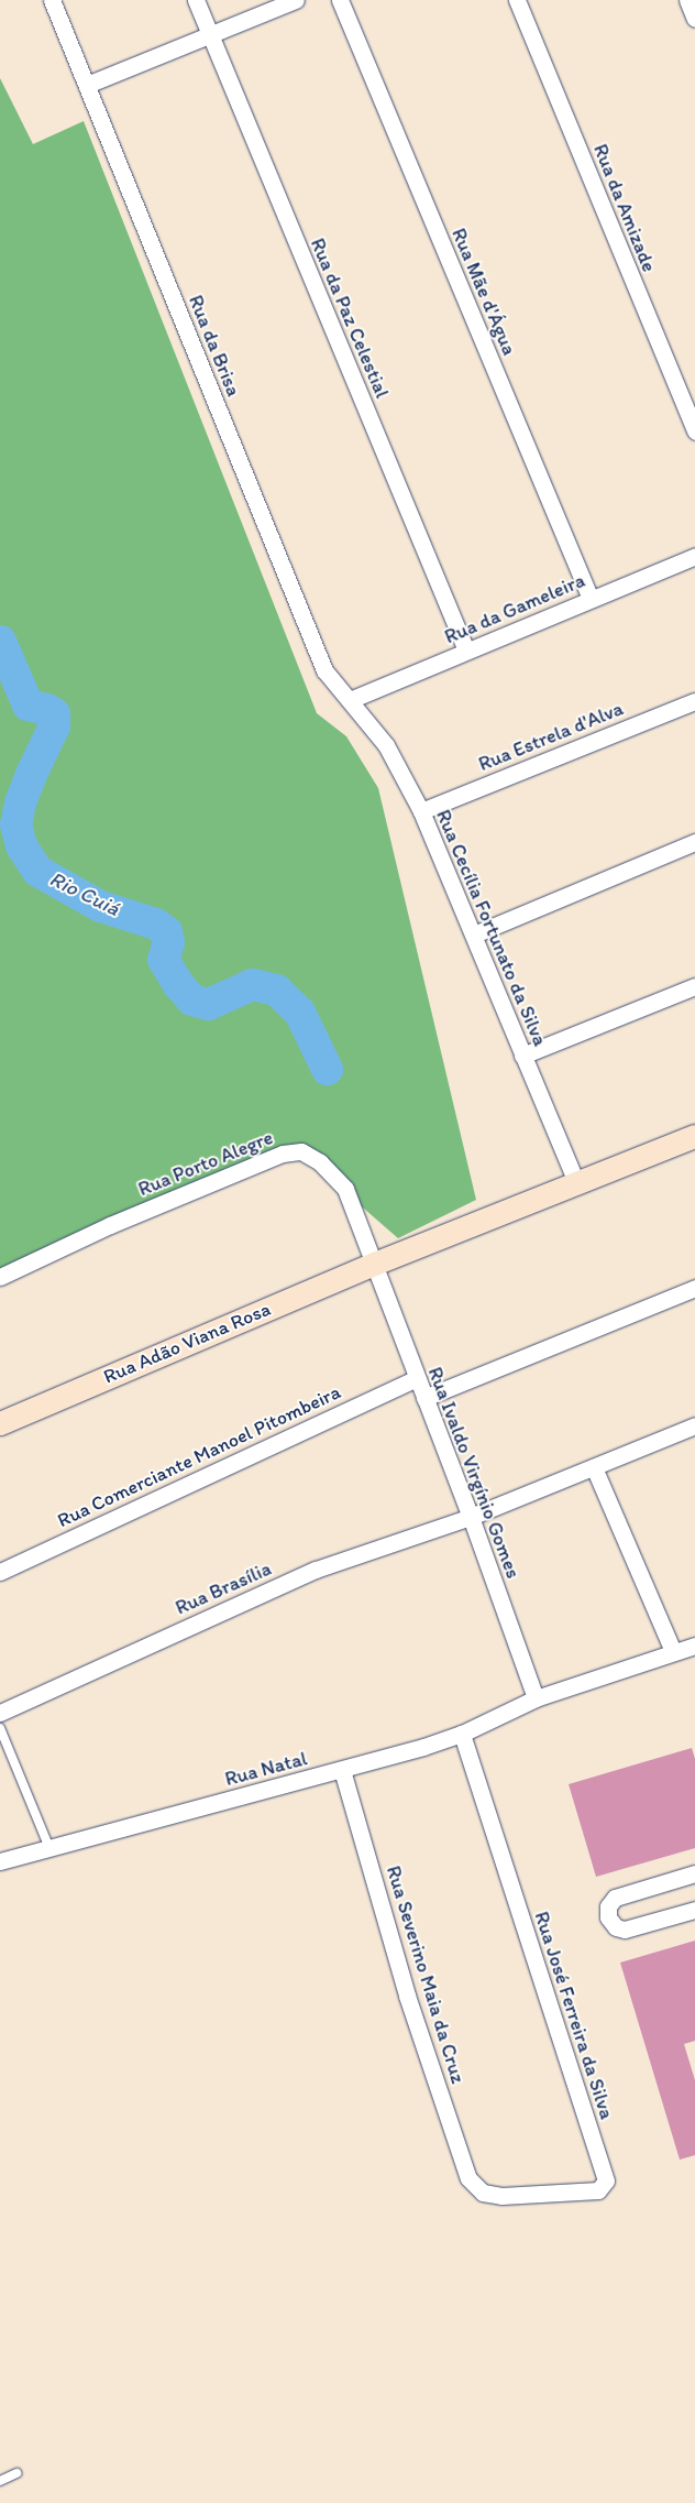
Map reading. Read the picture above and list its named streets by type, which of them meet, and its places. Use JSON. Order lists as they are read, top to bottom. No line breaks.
{"streets":{"street":["Rua da Amizade","Rua Mãe d'Água","Rua da Paz Celestial","Rua da Brisa","Rua da Gameleira","Rua Estrela d'Alva","Rua Cecília Fortunato da Silva","Rua Porto Alegre","Rua Adão Viana Rosa","Rua Comerciante Manoel Pitombeira","Rua Ivaldo Virgínio Gomes","Rua Brasília","Rua Natal","Rua Severino Maia da Cruz","Rua José Ferreira da Silva"]},"crossings":[["Rua Mãe d'Água","Rua da Gameleira"],["Rua da Paz Celestial","Rua da Gameleira"],["Rua da Brisa","Rua da Gameleira"],["Rua da Brisa","Rua Cecília Fortunato da Silva"],["Rua da Gameleira","Rua Cecília Fortunato da Silva"],["Rua Estrela d'Alva","Rua Cecília Fortunato da Silva"],["Rua Cecília Fortunato da Silva","Rua Adão Viana Rosa"],["Rua Porto Alegre","Rua Adão Viana Rosa"],["Rua Porto Alegre","Rua Ivaldo Virgínio Gomes"],["Rua Adão Viana Rosa","Rua Ivaldo Virgínio Gomes"],["Rua Comerciante Manoel Pitombeira","Rua Ivaldo Virgínio Gomes"],["Rua Ivaldo Virgínio Gomes","Rua Brasília"],["Rua Ivaldo Virgínio Gomes","Rua Natal"],["Rua Natal","Rua Severino Maia da Cruz"],["Rua Natal","Rua José Ferreira da Silva"],["Rua Severino Maia da Cruz","Rua José Ferreira da Silva"]],"water":["Rio Cuiá"]}
